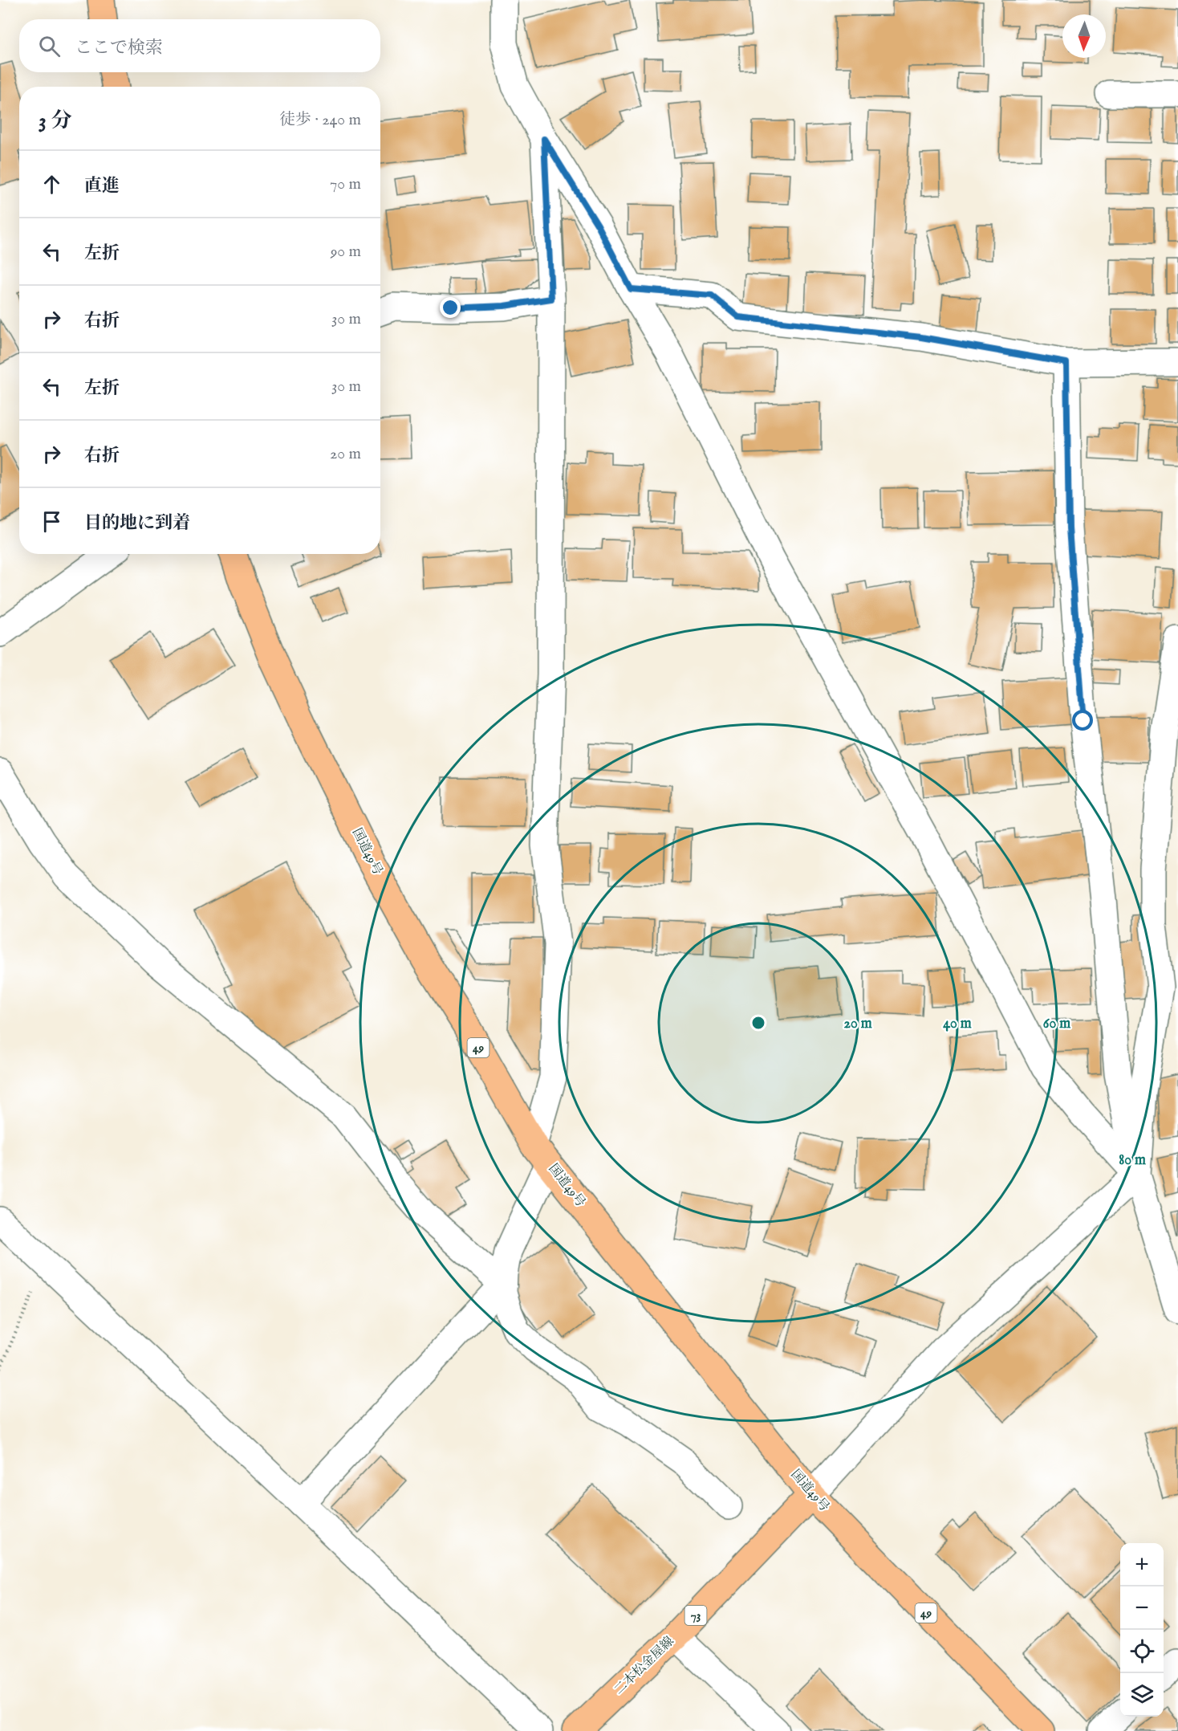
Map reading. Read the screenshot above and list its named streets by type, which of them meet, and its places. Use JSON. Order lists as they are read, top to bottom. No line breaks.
{"streets":{"main road":["国道49号","49","73","二本松金屋線"]},"crossings":[["国道49号","二本松金屋線"]],"north":"bottom","page":{"search":"ここで検索","heading":["3 分","徒歩 · 240 m"],"list":[["直進","70 m"],["左折","90 m"],["右折","30 m"],["左折","30 m"],["右折","20 m"],"目的地に到着"],"map_buttons":["+","−"]},"rings":["20 m","40 m","60 m","80 m"]}
